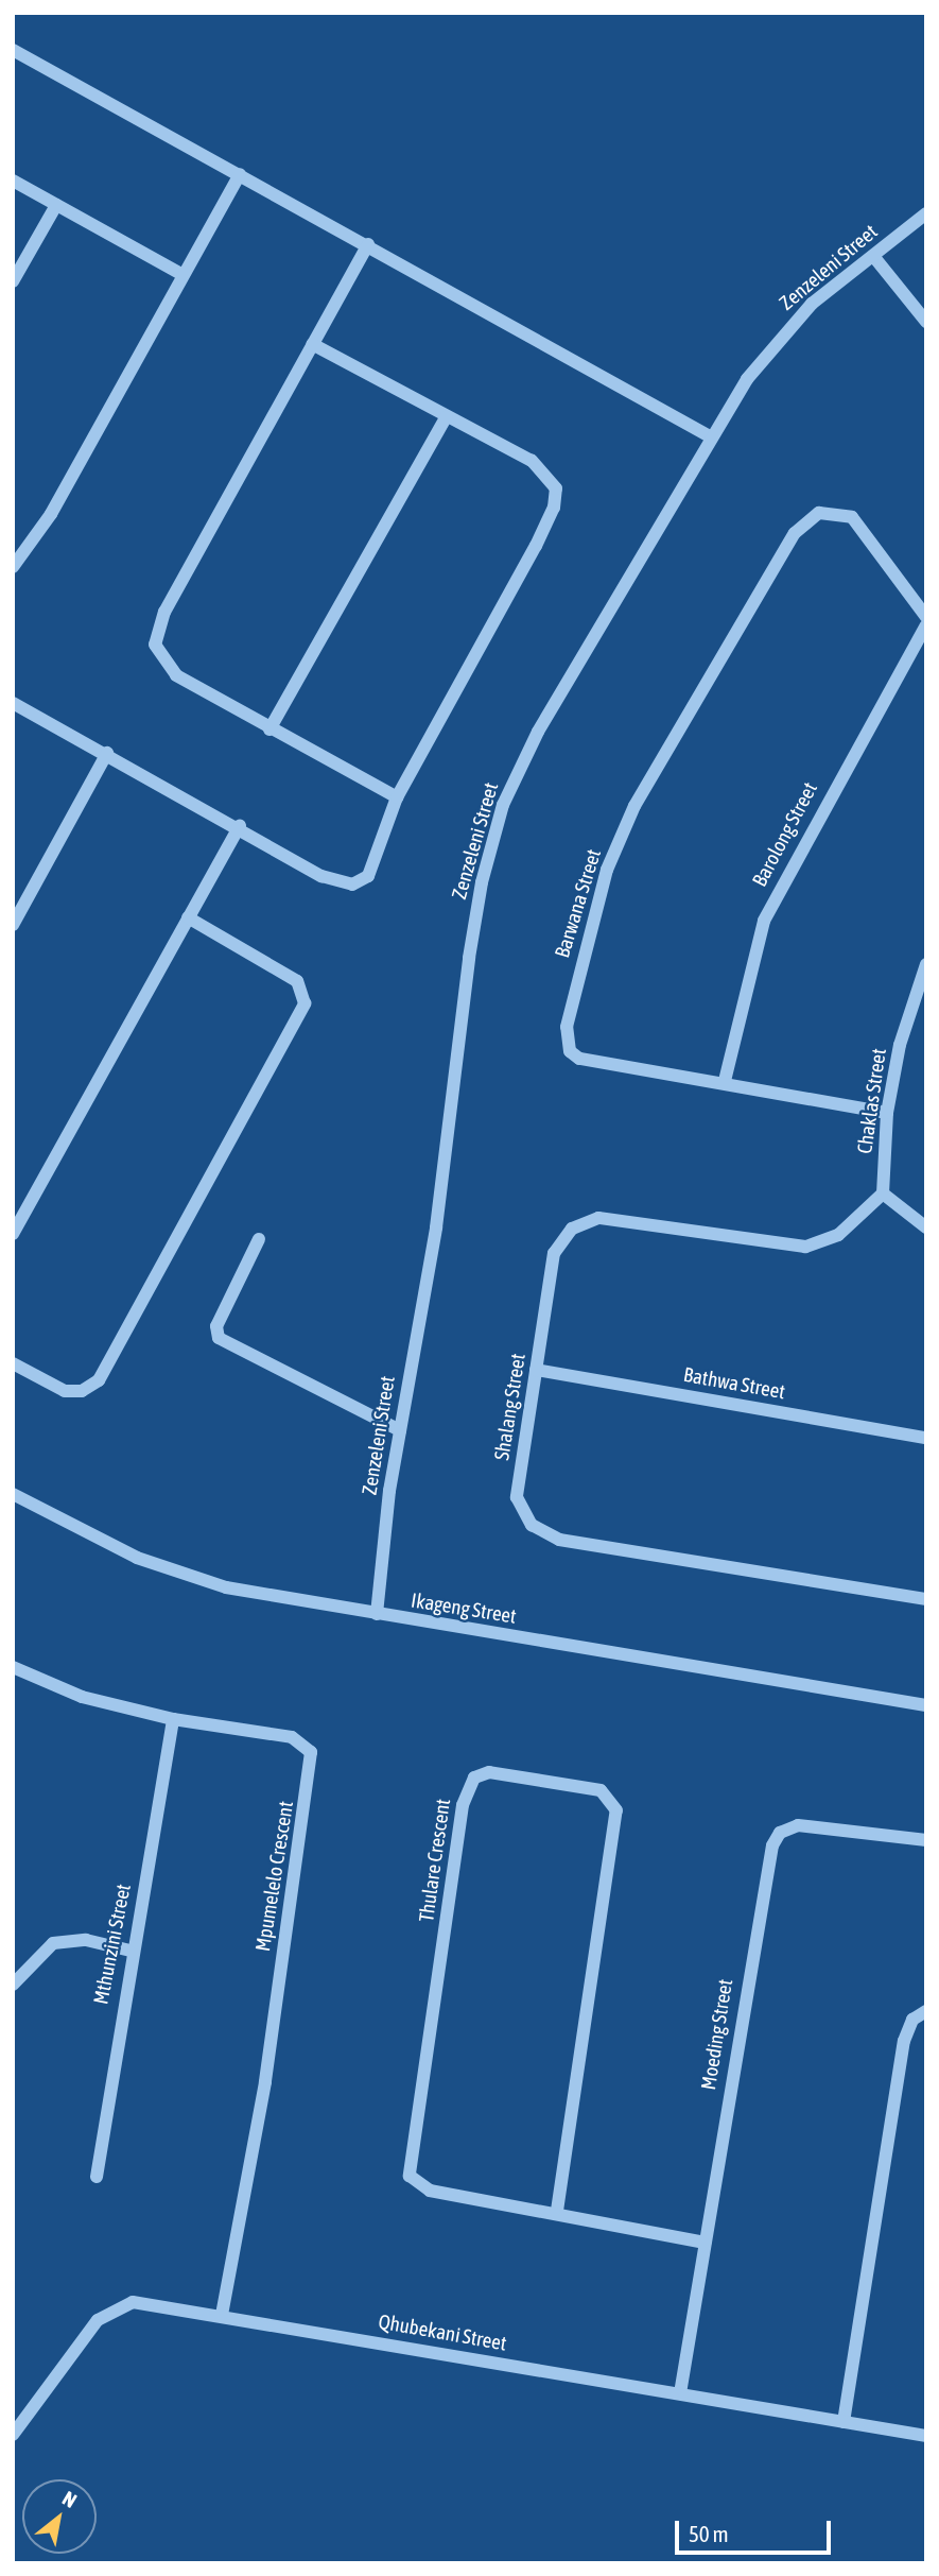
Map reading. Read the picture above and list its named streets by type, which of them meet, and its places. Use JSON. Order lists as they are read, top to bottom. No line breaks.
{"streets":{"street":["Zenzeleni Street","Barolong Street","Barwana Street","Chaklas Street","Bathwa Street","Shalang Street","Ikageng Street","Thulare Crescent","Mpumelelo Crescent","Mthunzini Street","Moeding Street","Qhubekani Street"]},"crossings":[["Zenzeleni Street","Ikageng Street"],["Barolong Street","Barwana Street"],["Barwana Street","Chaklas Street"],["Chaklas Street","Shalang Street"],["Bathwa Street","Shalang Street"],["Thulare Crescent","Moeding Street"],["Mpumelelo Crescent","Mthunzini Street"],["Mpumelelo Crescent","Qhubekani Street"],["Moeding Street","Qhubekani Street"]],"scale_bar":"50 m","north":"top right"}
